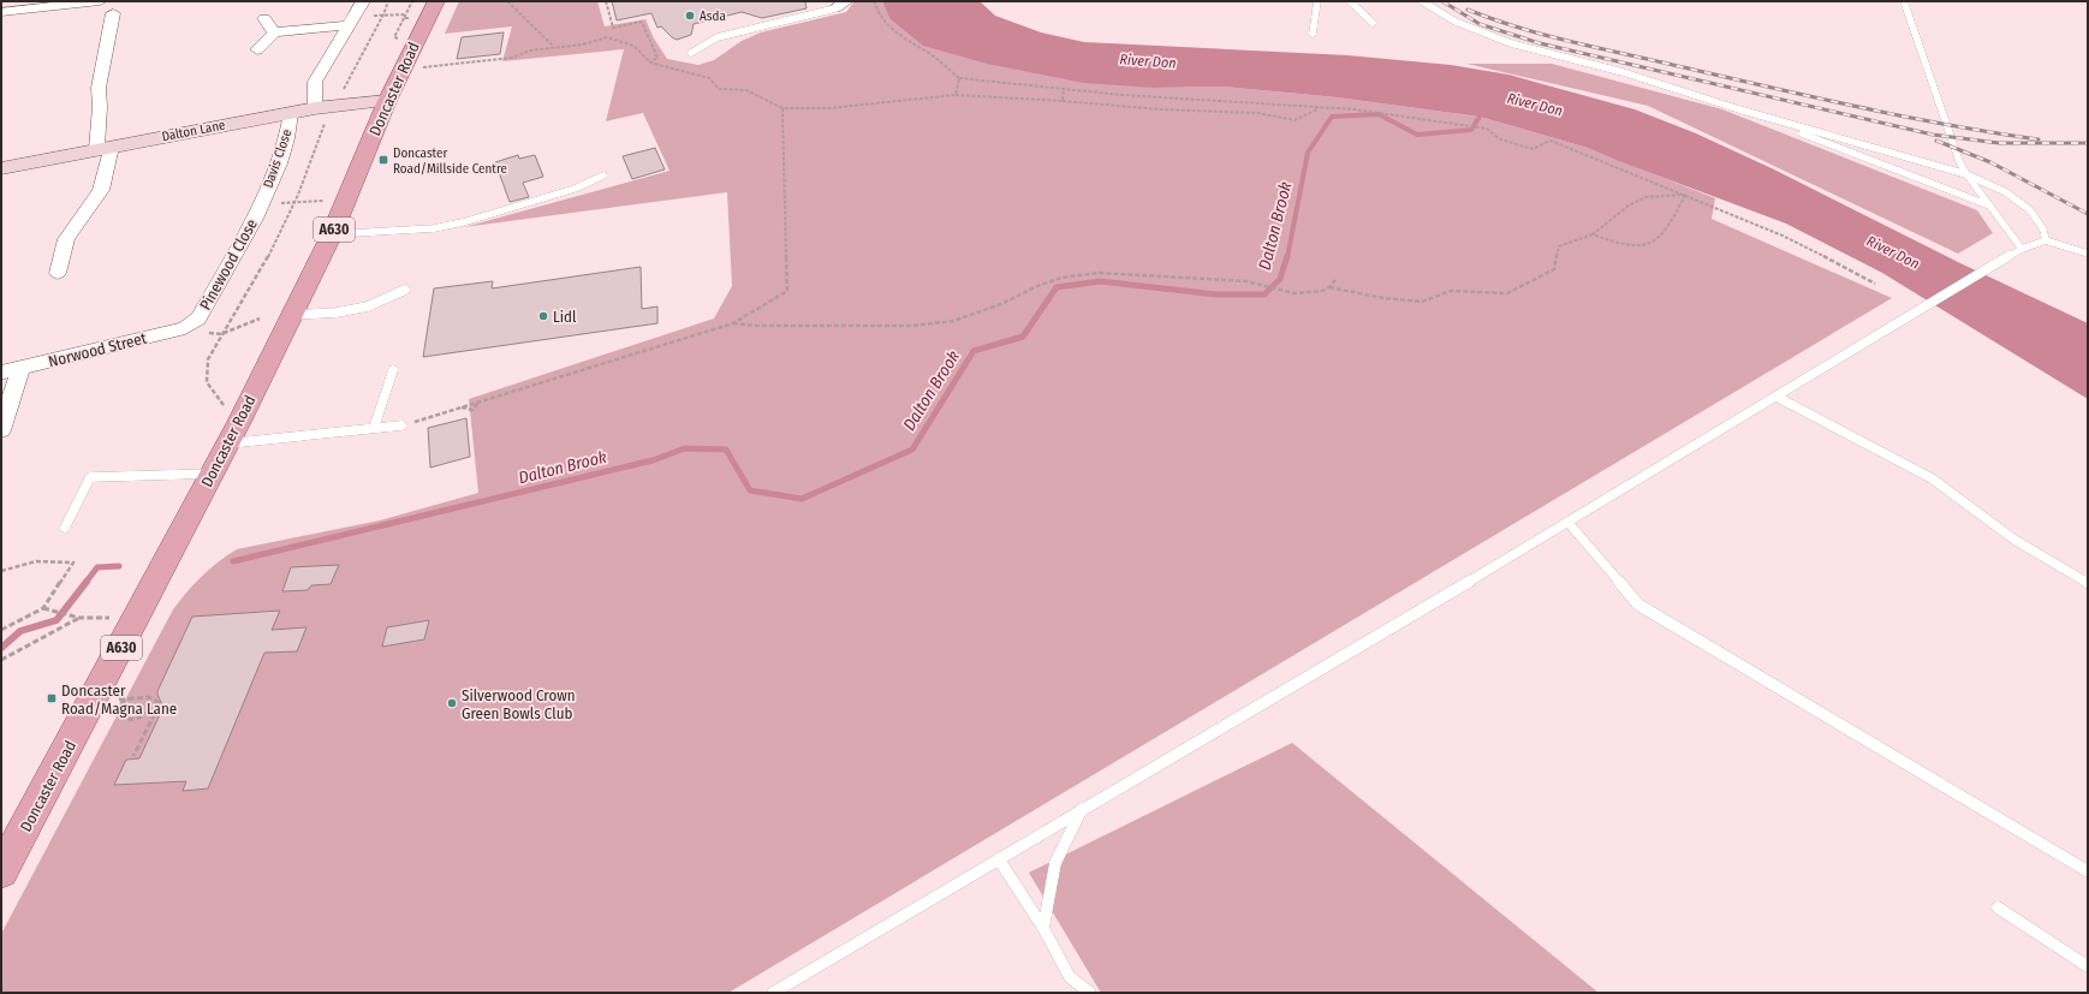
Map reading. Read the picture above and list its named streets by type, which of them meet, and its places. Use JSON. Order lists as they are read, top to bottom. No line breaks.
{"streets":{"main road":["Doncaster Road","A630"],"street":["Dalton Lane","Davis Close","Pinewood Close","Norwood Street"]},"crossings":[["Doncaster Road","Dalton Lane"],["Dalton Lane","Davis Close"],["Davis Close","Pinewood Close"],["Pinewood Close","Norwood Street"]],"water":["River Don","Dalton Brook"],"places":{"other":["Asda","Lidl","Silverwood Crown Green Bowls Club"],"transit":["Doncaster Road/Millside Centre","Doncaster Road/Magna Lane"]}}
